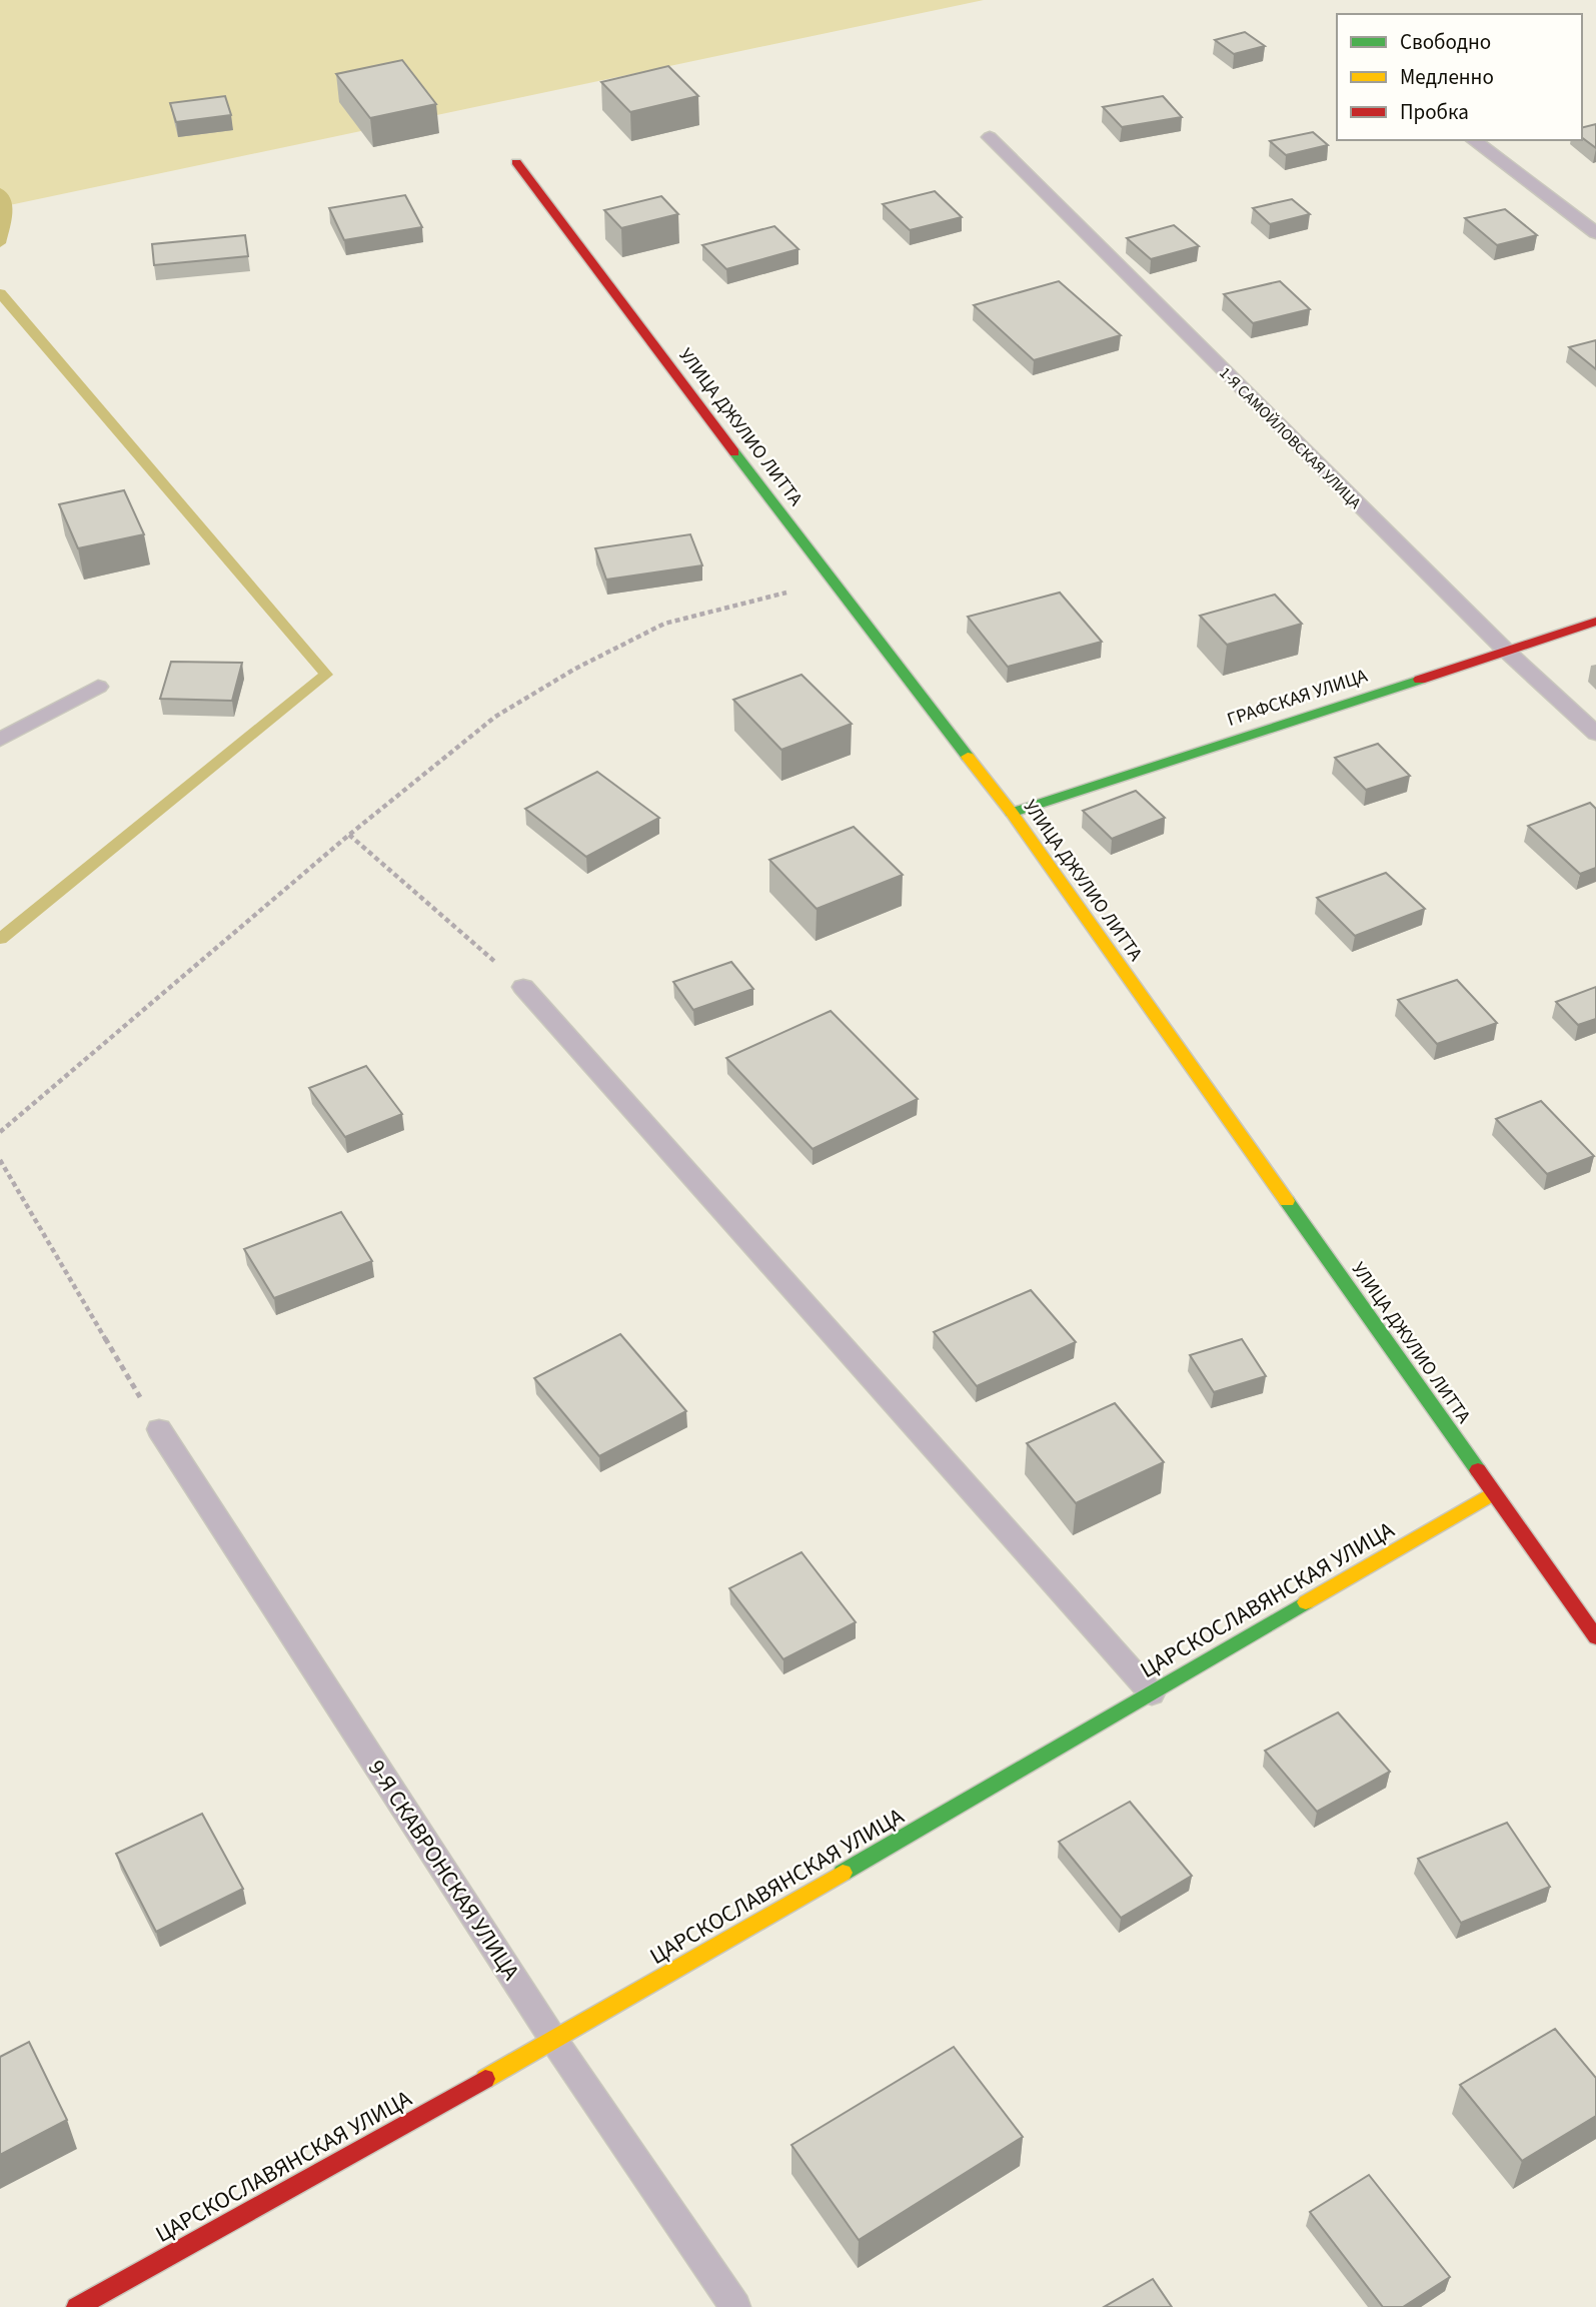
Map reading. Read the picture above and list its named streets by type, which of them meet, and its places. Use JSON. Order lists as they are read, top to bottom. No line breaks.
{"streets":{"street":["УЛИЦА ДЖУЛИО ЛИТТА","ГРАФСКАЯ УЛИЦА","ЦАРСКОСЛАВЯНСКАЯ УЛИЦА"],"lane":["1-Я САМОЙЛОВСКАЯ УЛИЦА","9-Я СКАВРОНСКАЯ УЛИЦА"]},"crossings":[["УЛИЦА ДЖУЛИО ЛИТТА","ГРАФСКАЯ УЛИЦА"],["УЛИЦА ДЖУЛИО ЛИТТА","ЦАРСКОСЛАВЯНСКАЯ УЛИЦА"],["1-Я САМОЙЛОВСКАЯ УЛИЦА","ГРАФСКАЯ УЛИЦА"],["ЦАРСКОСЛАВЯНСКАЯ УЛИЦА","9-Я СКАВРОНСКАЯ УЛИЦА"]],"legend":["Свободно","Медленно","Пробка"]}
